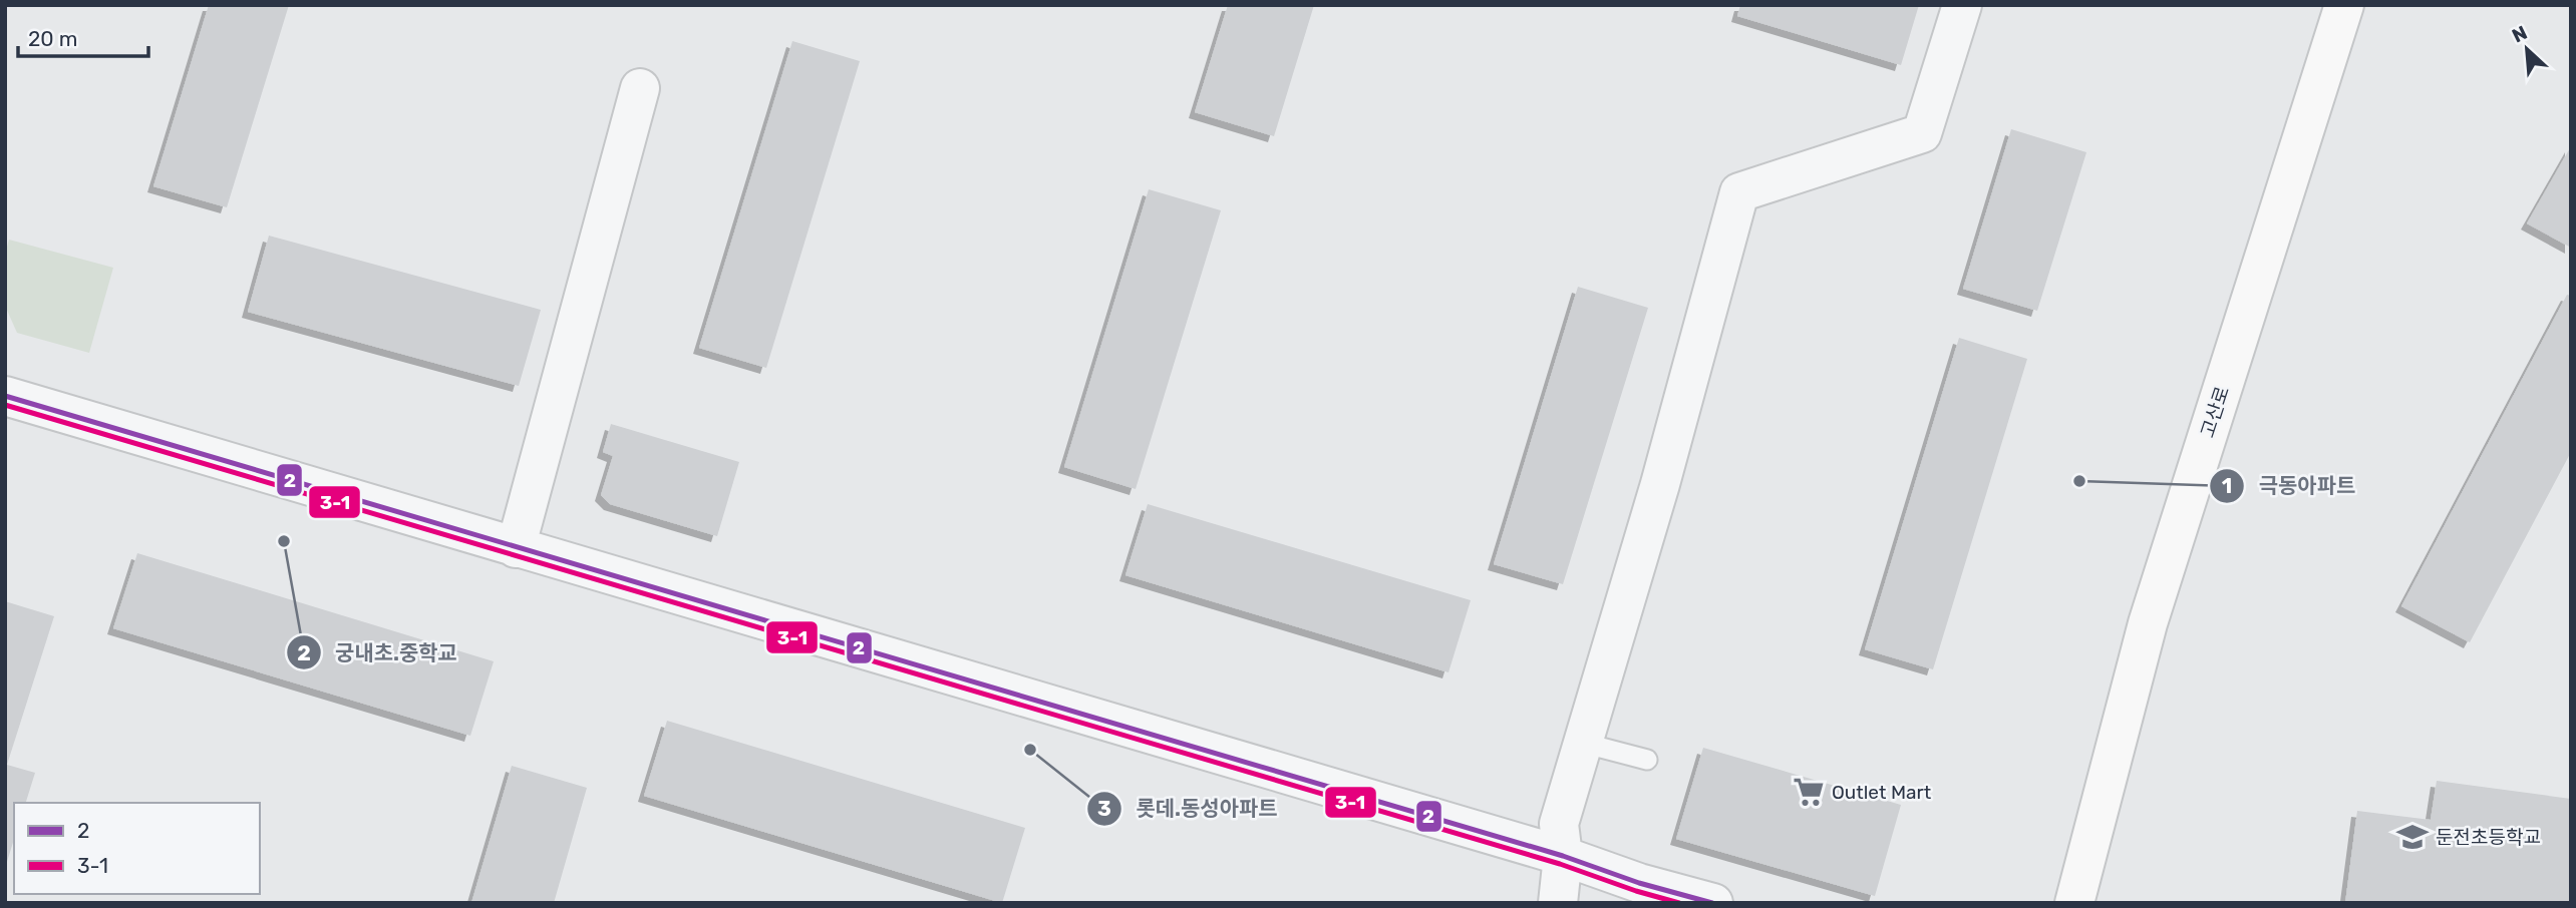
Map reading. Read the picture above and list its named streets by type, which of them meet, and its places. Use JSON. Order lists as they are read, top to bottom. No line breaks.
{"streets":{"street":["고산로"]},"places":{"other":["극동아파트","궁내초.중학교","롯데.동성아파트"],"supermarket":["Outlet Mart"],"school or university":["둔전초등학교"]},"lines":["transit line 2","transit line 3-1"],"legend":["2","3-1"],"scale_bar":"20 m","north":"top left"}
